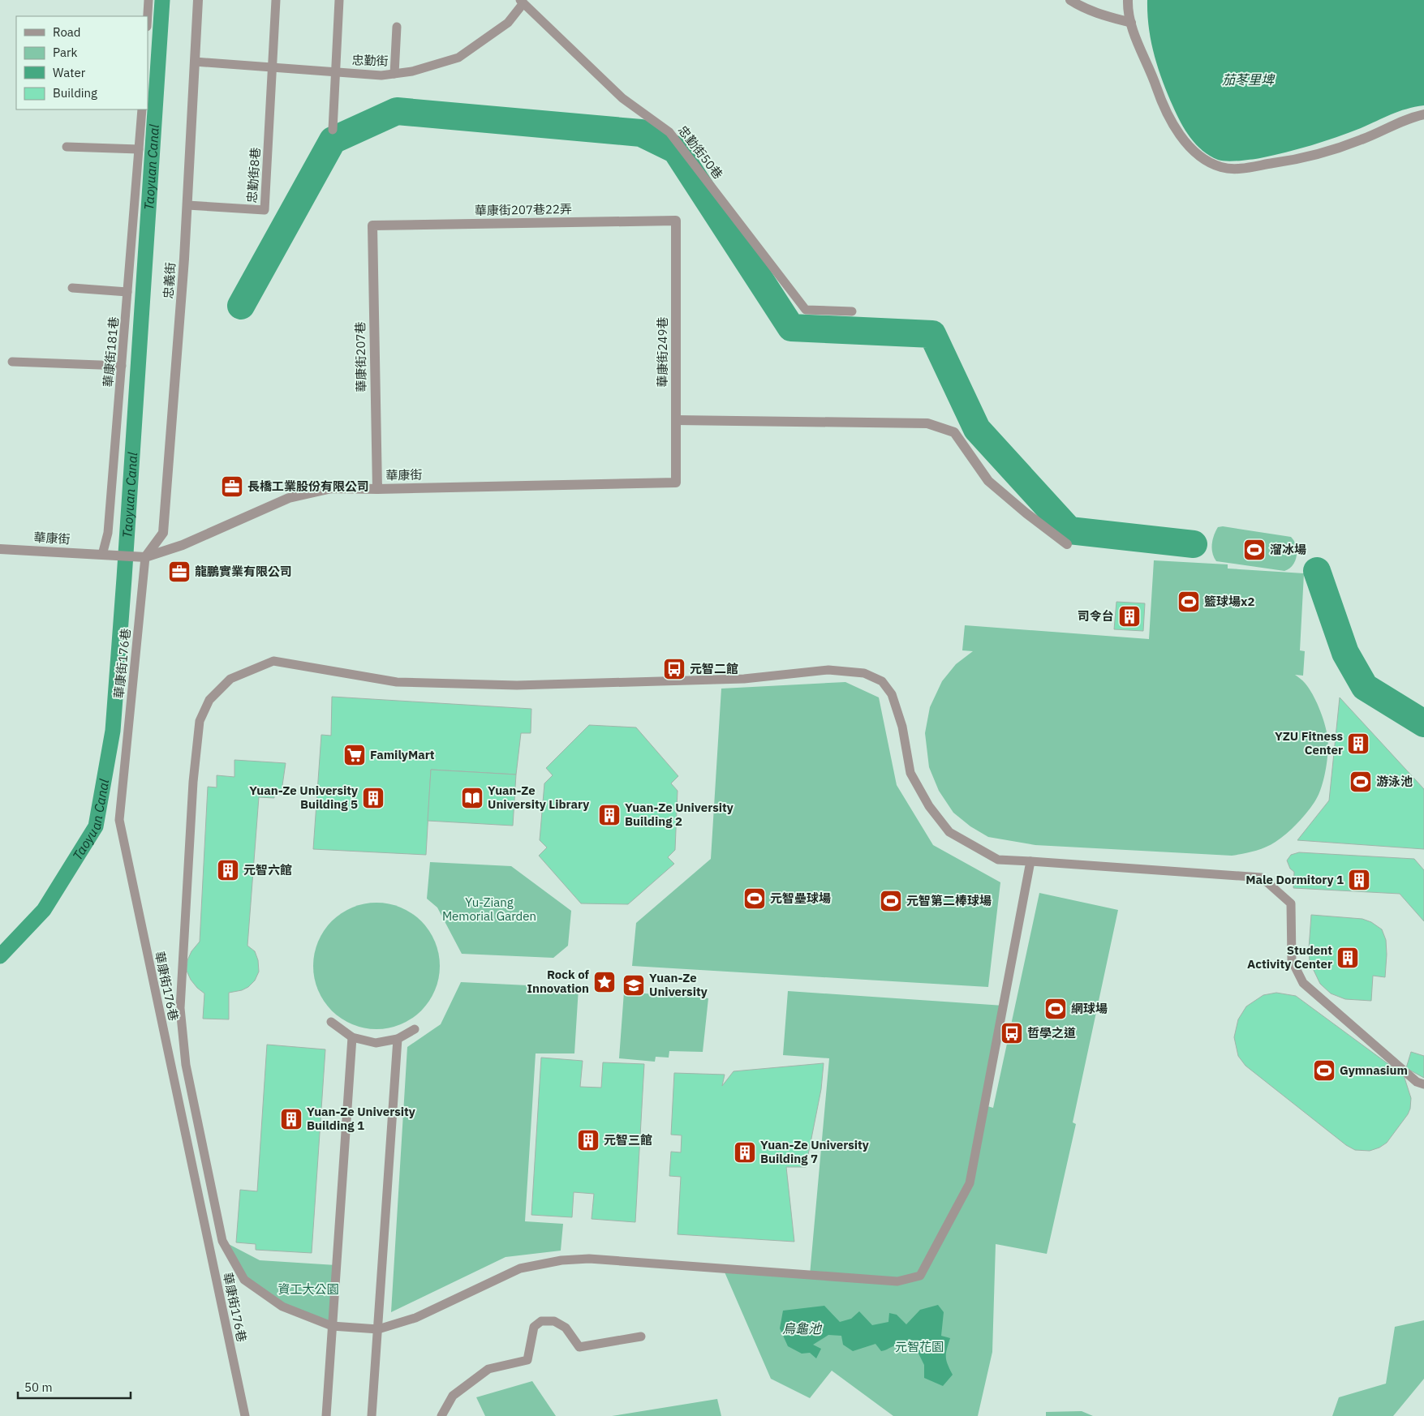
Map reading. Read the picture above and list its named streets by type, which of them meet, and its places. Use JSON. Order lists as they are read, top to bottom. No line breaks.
{"streets":{"street":["華康街207巷22弄","忠義街","華康街249巷","華康街207巷","華康街"],"lane":["忠勤街","忠勤街50巷","忠勤街8巷","華康街181巷","華康街176巷"]},"crossings":[["忠勤街","忠勤街50巷"],["忠勤街","忠勤街8巷"],["忠勤街","忠義街"],["忠勤街8巷","忠義街"],["華康街207巷22弄","華康街249巷"],["華康街207巷22弄","華康街207巷"],["忠義街","華康街"],["忠義街","華康街176巷"],["華康街181巷","華康街"],["華康街249巷","華康街"],["華康街207巷","華康街"],["華康街","華康街176巷"]],"water":["茄苳里埤","Taoyuan Canal","烏龜池"],"parks":["Yu-Ziang Memorial Garden","資工大公園","元智花園"],"places":{"office":["長橋工業股份有限公司","龍鵬實業有限公司"],"sports":["溜冰場","籃球場x2","游泳池","元智壘球場","元智第二棒球場","網球場","Gymnasium"],"building":["司令台","YZU Fitness Center","Yuan-Ze University Building 5","Yuan-Ze University Building 2","元智六館","Male Dormitory 1","Student Activity Center","Yuan-Ze University Building 1","元智三館","Yuan-Ze University Building 7"],"bus stop":["元智二館","哲學之道"],"supermarket":["FamilyMart"],"library":["Yuan-Ze University Library"],"place":["Rock of Innovation"],"school or university":["Yuan-Ze University"]},"legend":["Road","Park","Water","Building"],"scale_bar":"50 m"}
